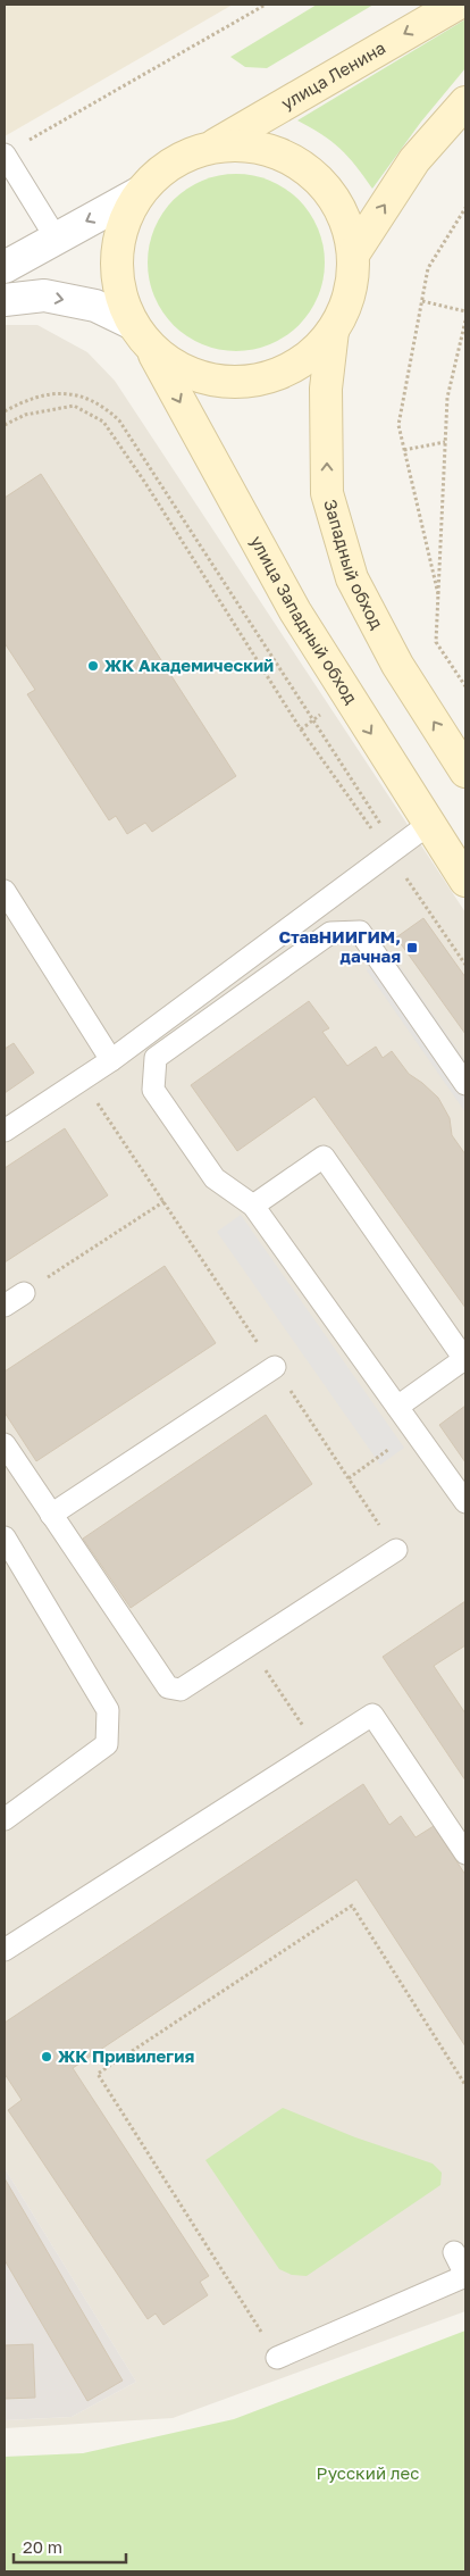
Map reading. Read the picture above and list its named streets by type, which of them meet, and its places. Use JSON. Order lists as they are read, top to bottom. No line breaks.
{"streets":{"main road":["улица Ленина","Западный обход","улица Западный обход"]},"one_way":["Западный обход","улица Западный обход"],"parks":["Русский лес"],"places":{"other":["ЖК Академический","ЖК Привилегия"],"transit":["СтавНИИГИМ, дачная"]},"scale_bar":"20 m"}
